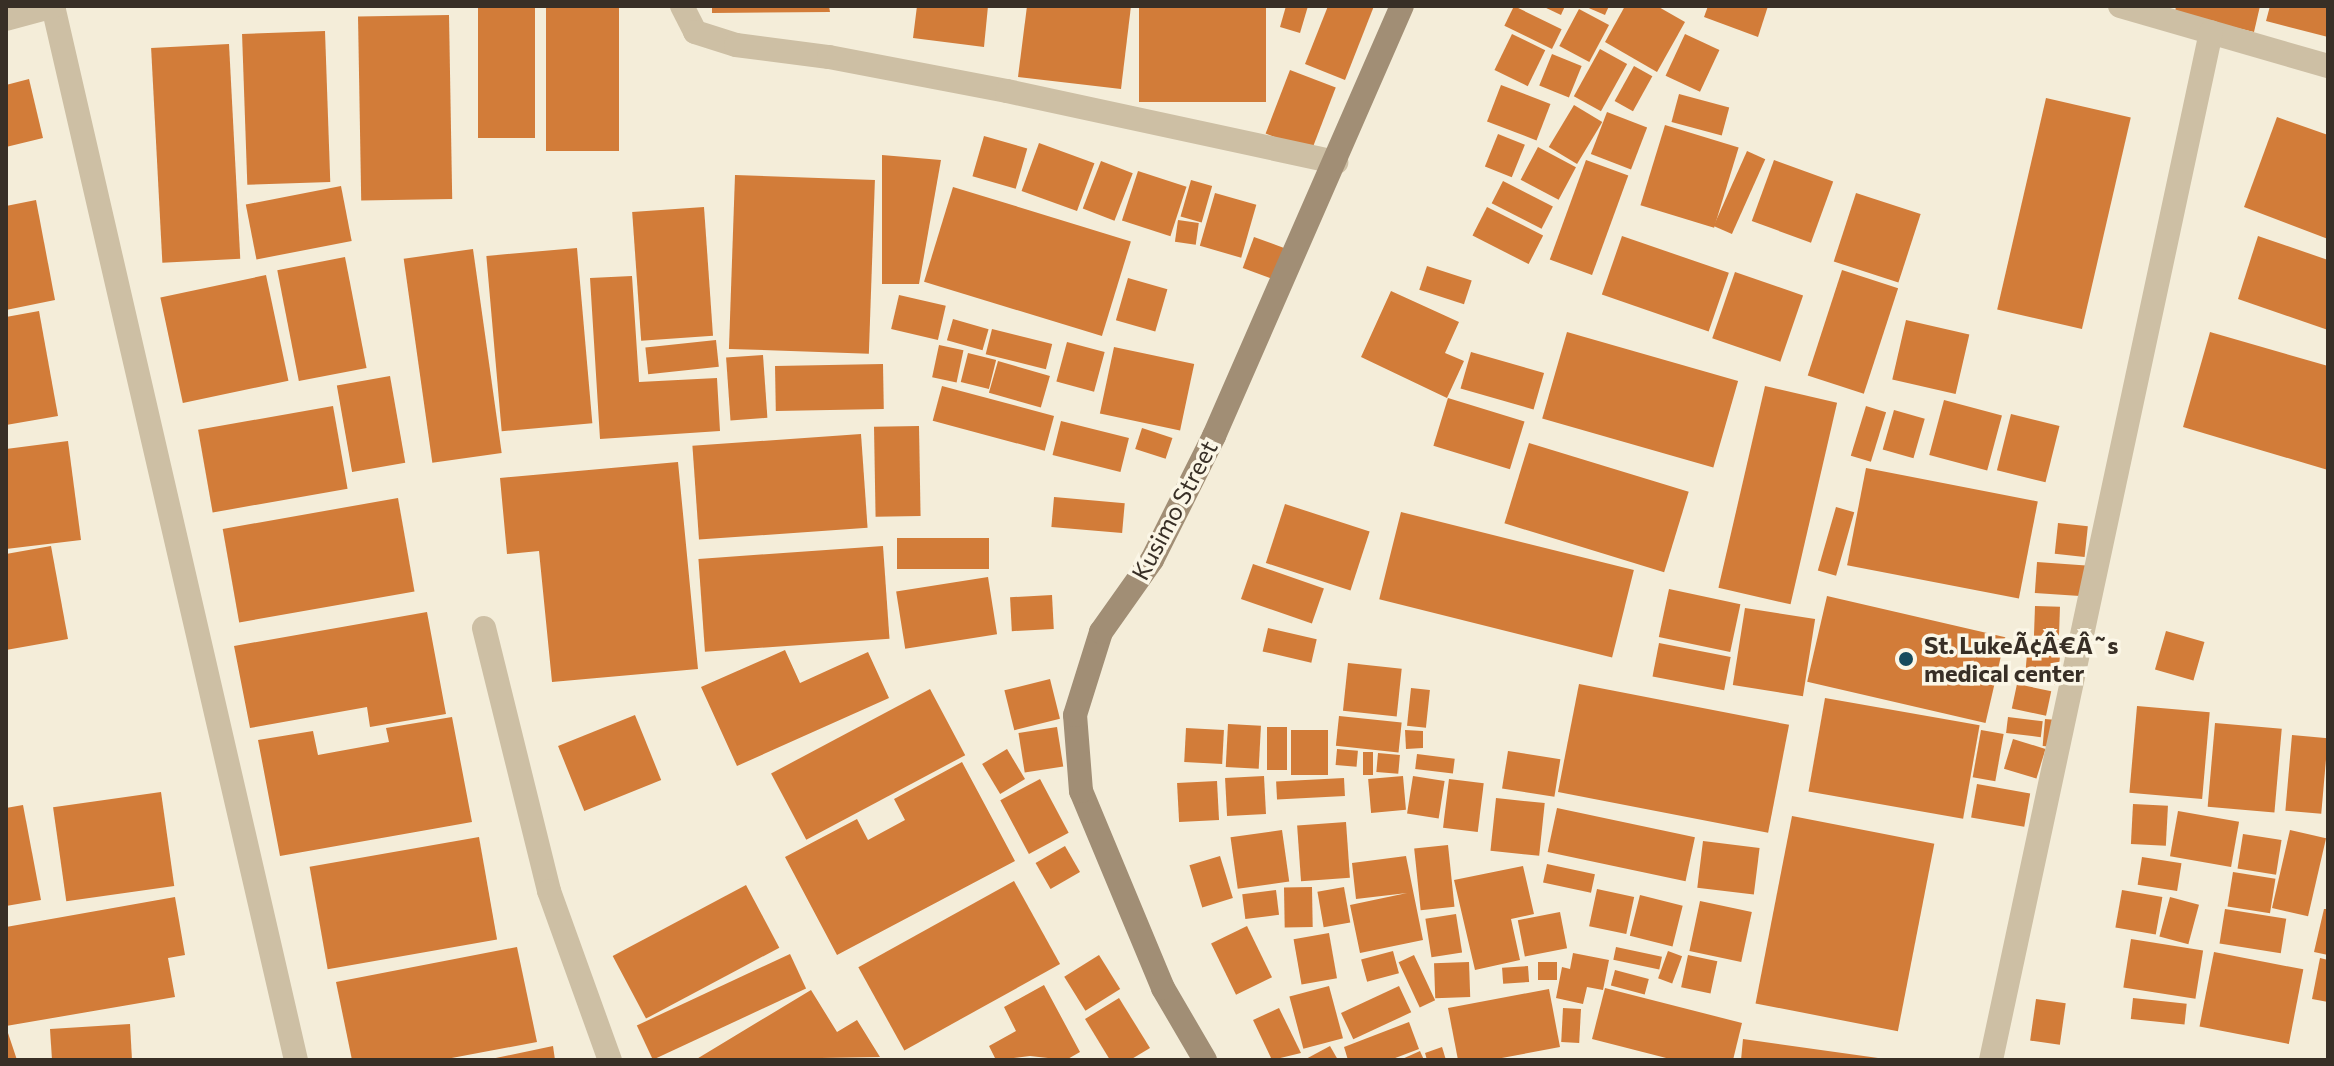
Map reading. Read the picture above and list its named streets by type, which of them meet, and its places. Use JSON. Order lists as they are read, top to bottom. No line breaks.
{"streets":{"street":["Kusimo Street"]},"places":["St. LukeÃ¢Â€Â˜s medical center"]}
